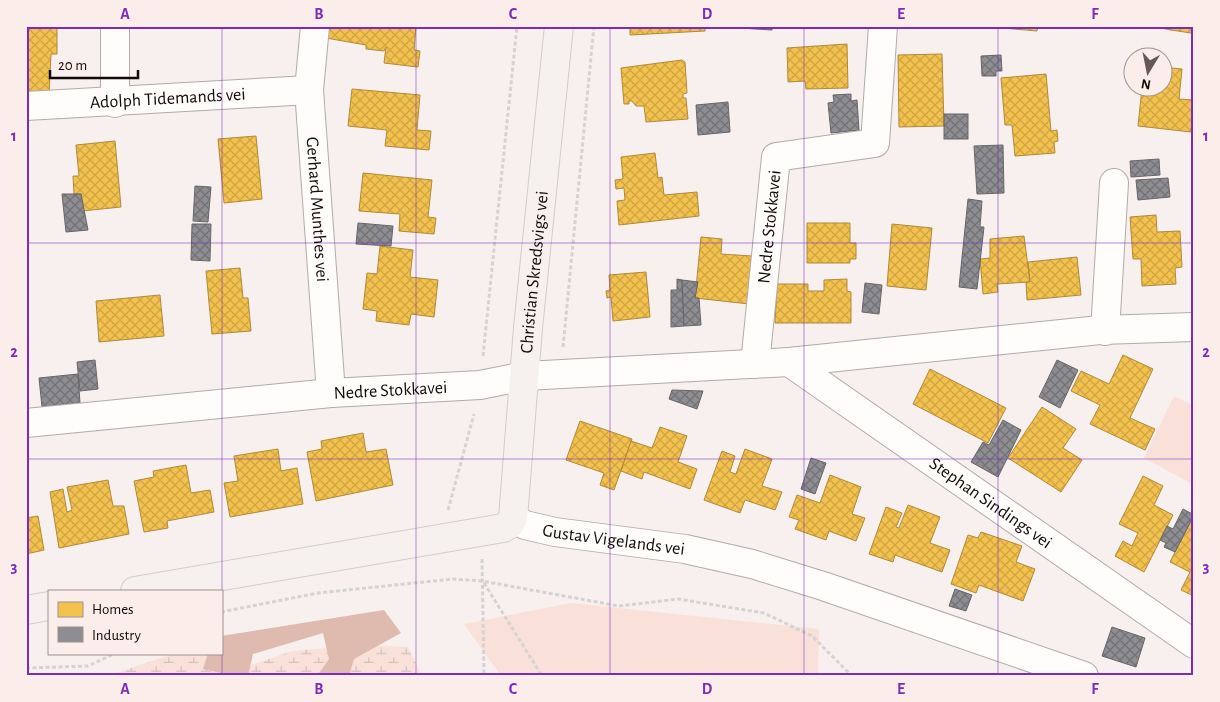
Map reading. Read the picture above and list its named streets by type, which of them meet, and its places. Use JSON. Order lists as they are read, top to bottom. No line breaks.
{"streets":{"main road":["Christian Skredsvigs vei"],"street":["Adolph Tidemands vei","Gerhard Munthes vei","Nedre Stokkavei","Stephan Sindings vei","Gustav Vigelands vei"]},"crossings":[["Adolph Tidemands vei","Gerhard Munthes vei"],["Gerhard Munthes vei","Nedre Stokkavei"],["Nedre Stokkavei","Christian Skredsvigs vei"],["Nedre Stokkavei","Stephan Sindings vei"],["Christian Skredsvigs vei","Gustav Vigelands vei"]],"legend":["Homes","Industry"],"scale_bar":"20 m","north":"bottom","grid":{"columns":["A","B","C","D","E","F"],"rows":["1","2","3"]}}
